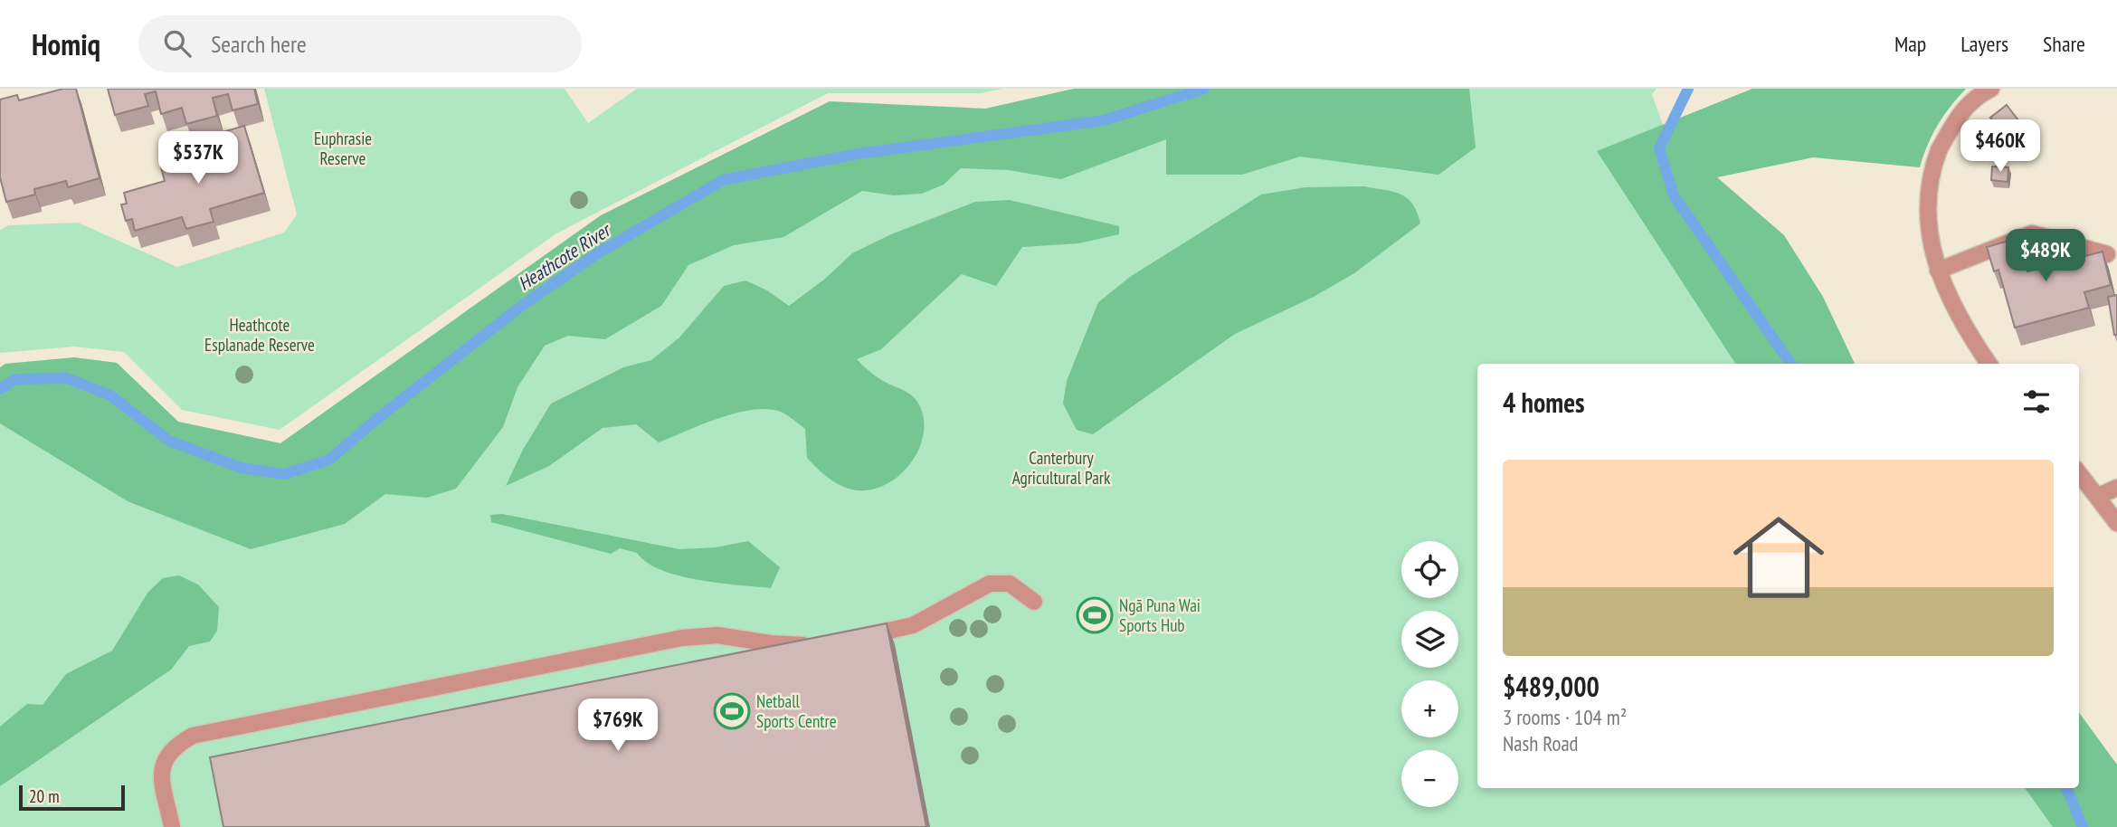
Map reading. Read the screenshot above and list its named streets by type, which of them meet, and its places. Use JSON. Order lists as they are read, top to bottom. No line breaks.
{"water":["Heathcote River"],"parks":["Euphrasie Reserve","Heathcote Esplanade Reserve","Canterbury Agricultural Park"],"places":{"sports":["Ngā Puna Wai Sports Hub","Netball Sports Centre"]},"scale_bar":"20 m","page":{"header":"Homiq","search":"Search here","nav":["Map","Layers","Share"],"price":["$460K","$537K","$489K","$769K"],"heading":"4 homes","list":[{"name":"$489,000","note":"3 rooms · 104 m² · Nash Road"}],"map_buttons":["+","−"],"scale":"20 m"}}
